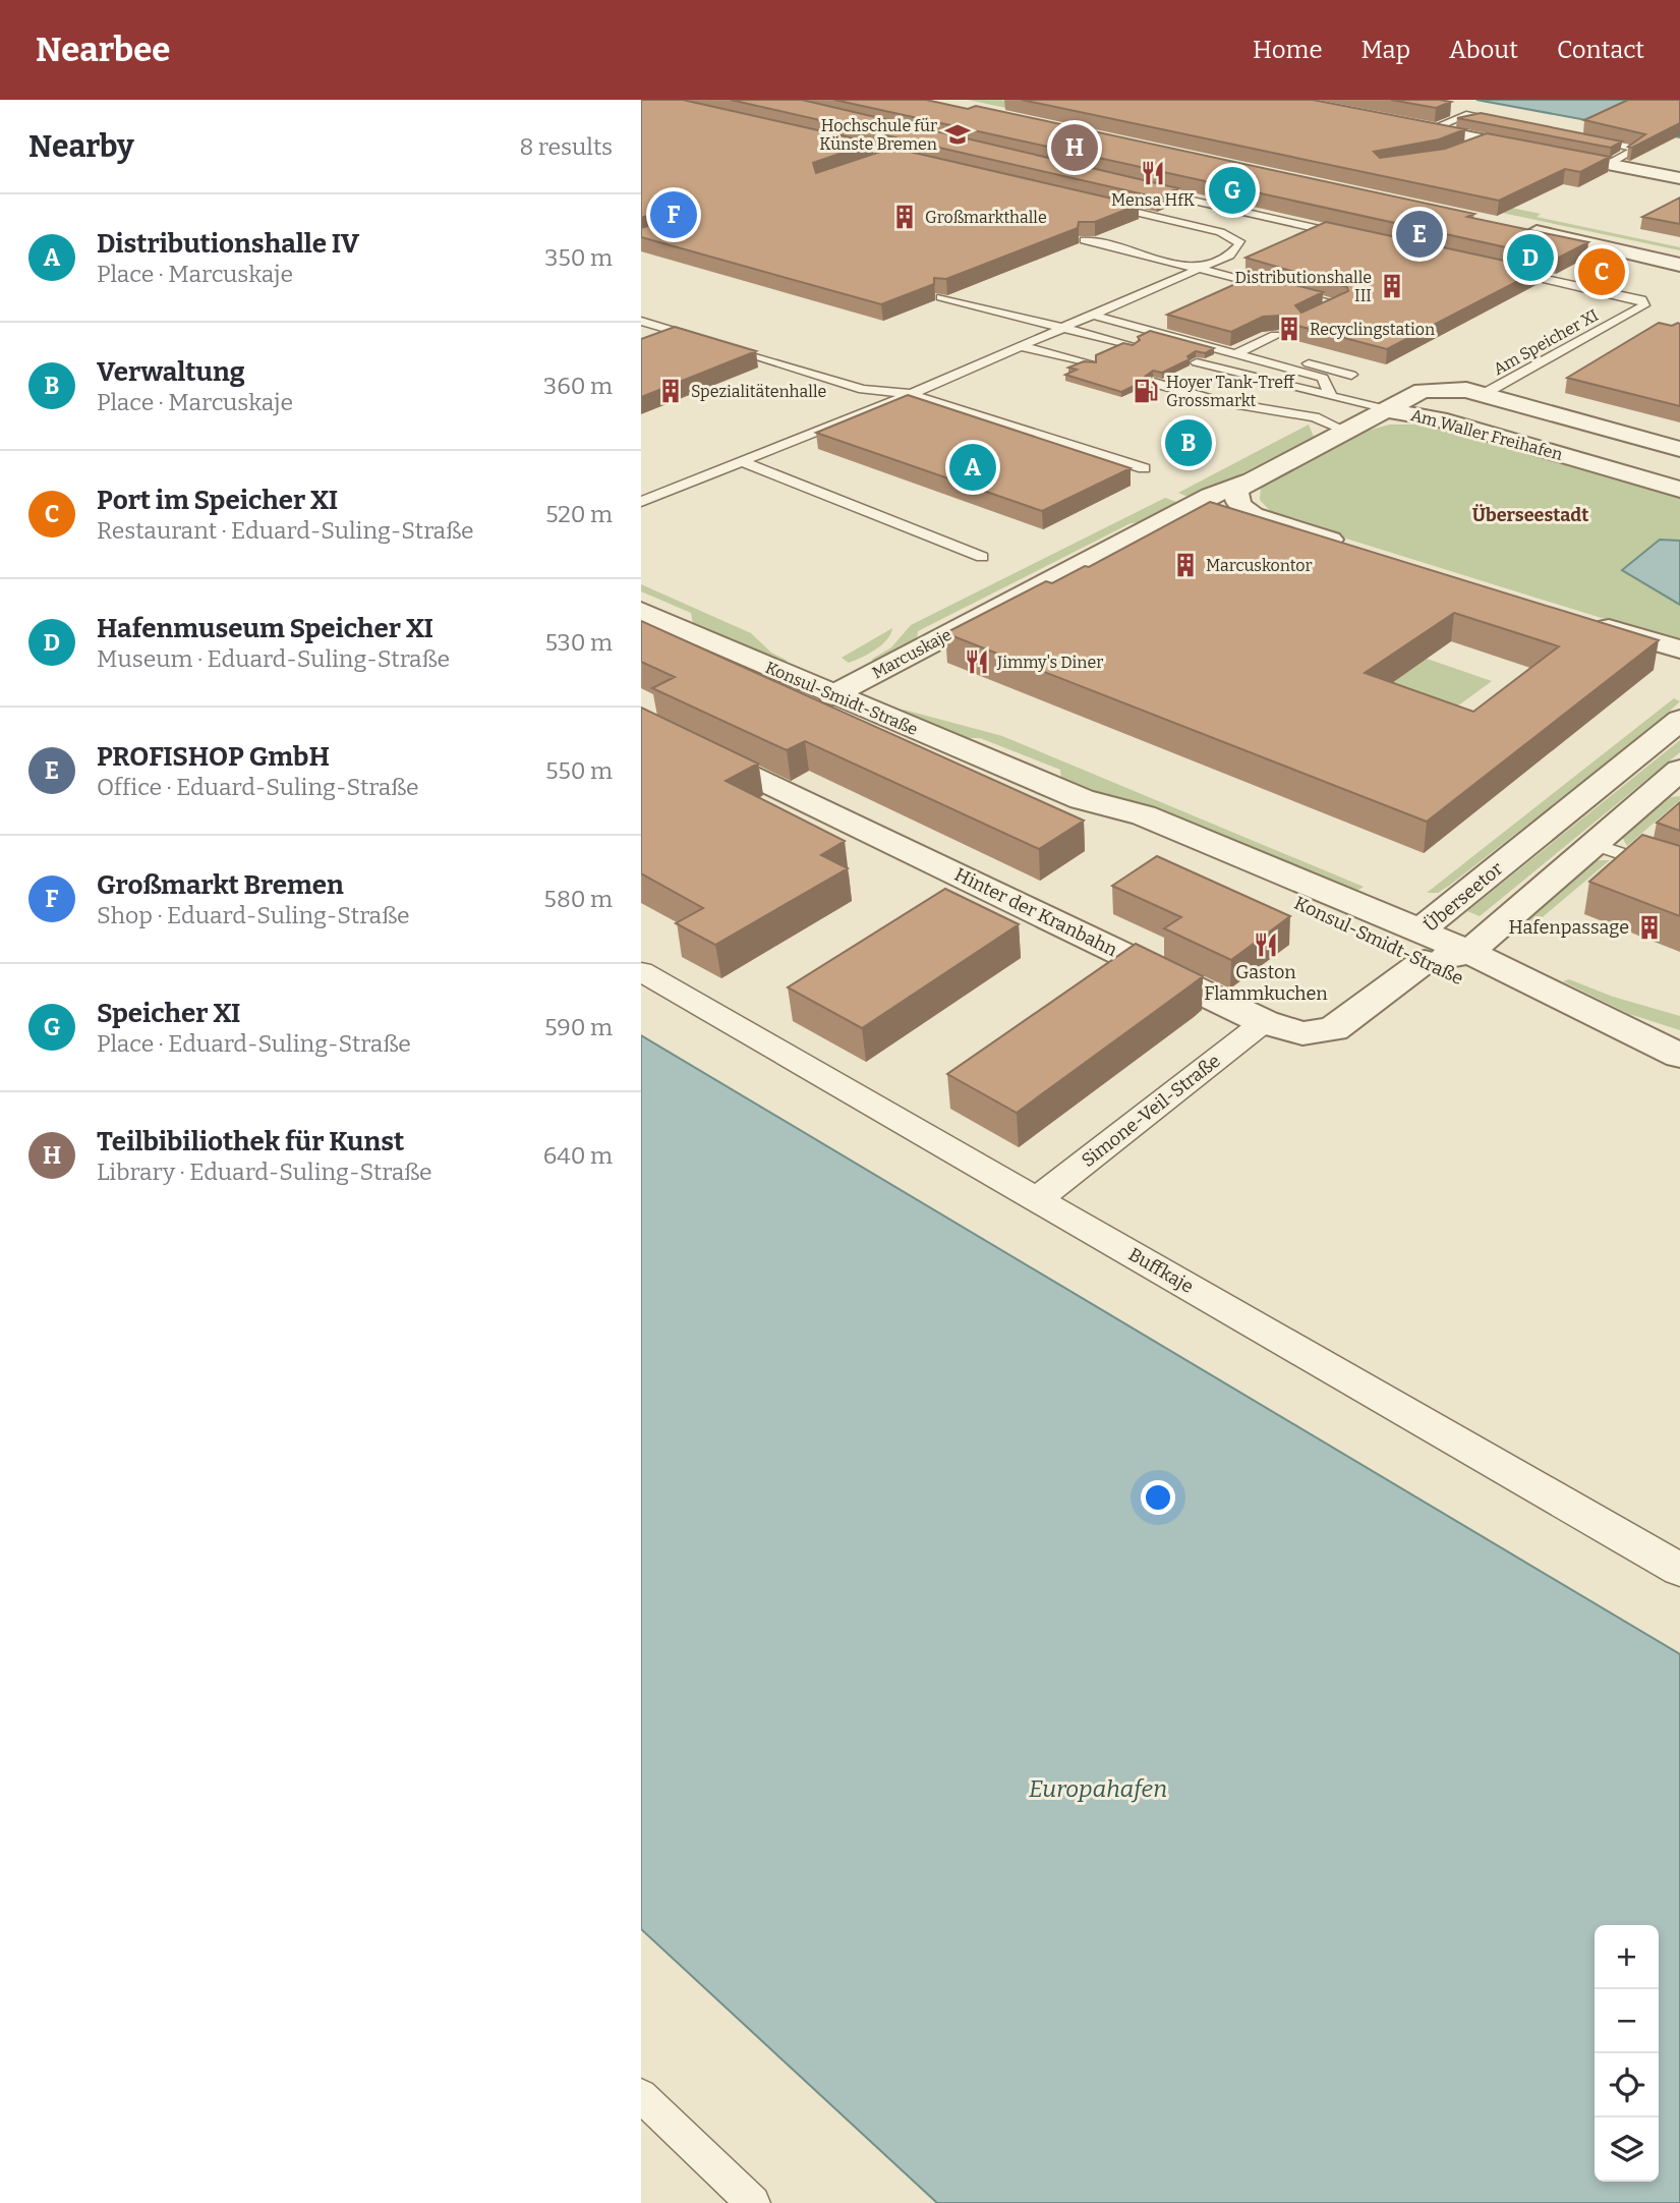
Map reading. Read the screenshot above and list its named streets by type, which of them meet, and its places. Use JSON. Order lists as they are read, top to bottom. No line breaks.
{"streets":{"street":["Am Waller Freihafen","Marcuskaje","Konsul-Smidt-Straße","Überseetor","Hinter der Kranbahn","Simone-Veil-Straße","Buffkaje"],"lane":["Am Speicher XI"]},"crossings":[["Am Waller Freihafen","Marcuskaje"],["Marcuskaje","Konsul-Smidt-Straße"],["Konsul-Smidt-Straße","Überseetor"],["Konsul-Smidt-Straße","Hinter der Kranbahn"],["Überseetor","Hinter der Kranbahn"],["Hinter der Kranbahn","Simone-Veil-Straße"],["Simone-Veil-Straße","Buffkaje"]],"districts":["Überseestadt"],"water":["Europahafen"],"places":{"school or university":["Hochschule für Künste Bremen"],"restaurant":["Mensa HfK","Jimmy's Diner","Gaston Flammkuchen"],"building":["Großmarkthalle","Distributionshalle III","Recyclingstation","Spezialitätenhalle","Marcuskontor","Hafenpassage"],"fuel station":["Hoyer Tank-Treff Grossmarkt"]},"page":{"header":"Nearbee","nav":["Home","Map","About","Contact"],"heading":["Nearby","8 results"],"pins":["H","G","F","E","D","C","B","A"],"list":[{"mark":"A","name":"Distributionshalle IV","note":"Place · Marcuskaje","value":"350 m"},{"mark":"B","name":"Verwaltung","note":"Place · Marcuskaje","value":"360 m"},{"mark":"C","name":"Port im Speicher XI","note":"Restaurant · Eduard-Suling-Straße","value":"520 m"},{"mark":"D","name":"Hafenmuseum Speicher XI","note":"Museum · Eduard-Suling-Straße","value":"530 m"},{"mark":"E","name":"PROFISHOP GmbH","note":"Office · Eduard-Suling-Straße","value":"550 m"},{"mark":"F","name":"Großmarkt Bremen","note":"Shop · Eduard-Suling-Straße","value":"580 m"},{"mark":"G","name":"Speicher XI","note":"Place · Eduard-Suling-Straße","value":"590 m"},{"mark":"H","name":"Teilbibiliothek für Kunst","note":"Library · Eduard-Suling-Straße","value":"640 m"}],"map_buttons":["+","−"]}}
